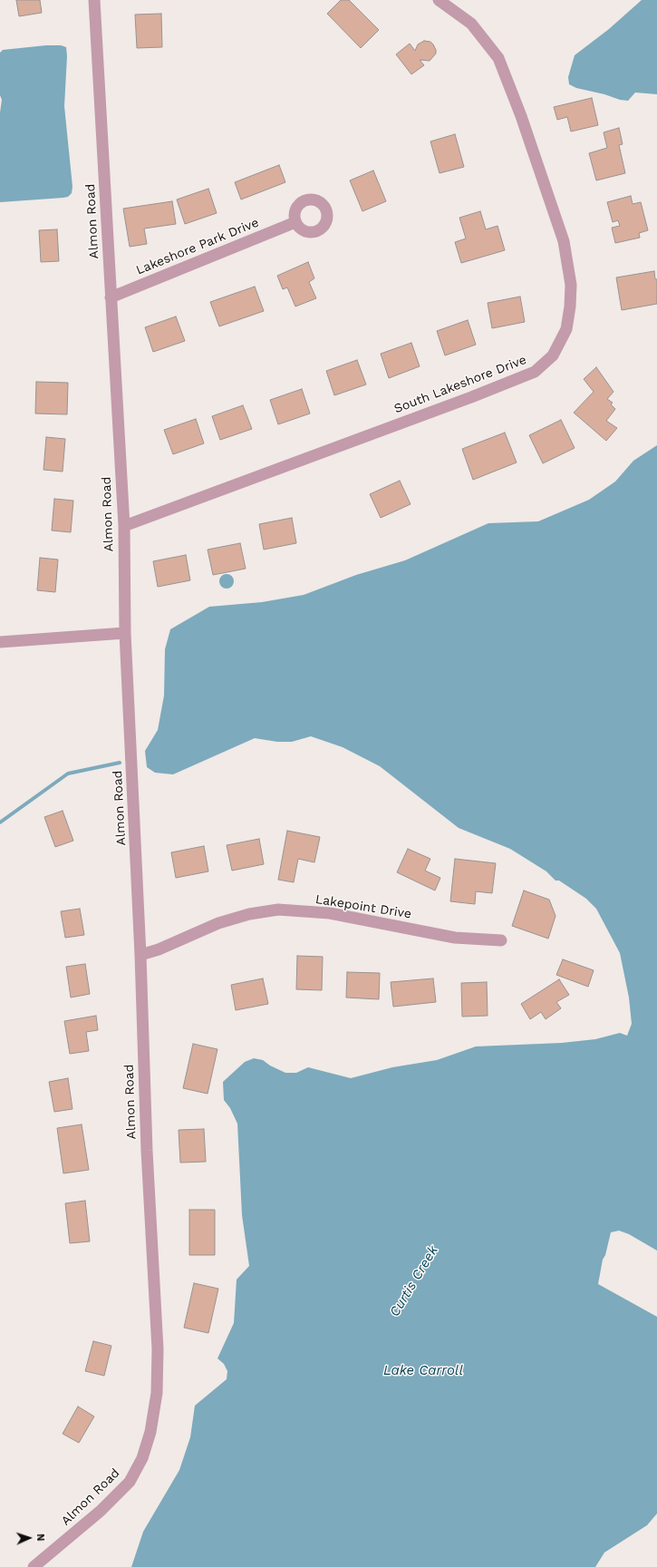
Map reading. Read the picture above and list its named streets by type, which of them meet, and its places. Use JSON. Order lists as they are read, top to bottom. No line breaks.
{"streets":{"street":["Almon Road","Lakeshore Park Drive","South Lakeshore Drive","Lakepoint Drive"]},"crossings":[["Almon Road","Lakeshore Park Drive"],["Almon Road","South Lakeshore Drive"],["Almon Road","Lakepoint Drive"]],"water":["Curtis Creek","Lake Carroll"],"north":"right"}
